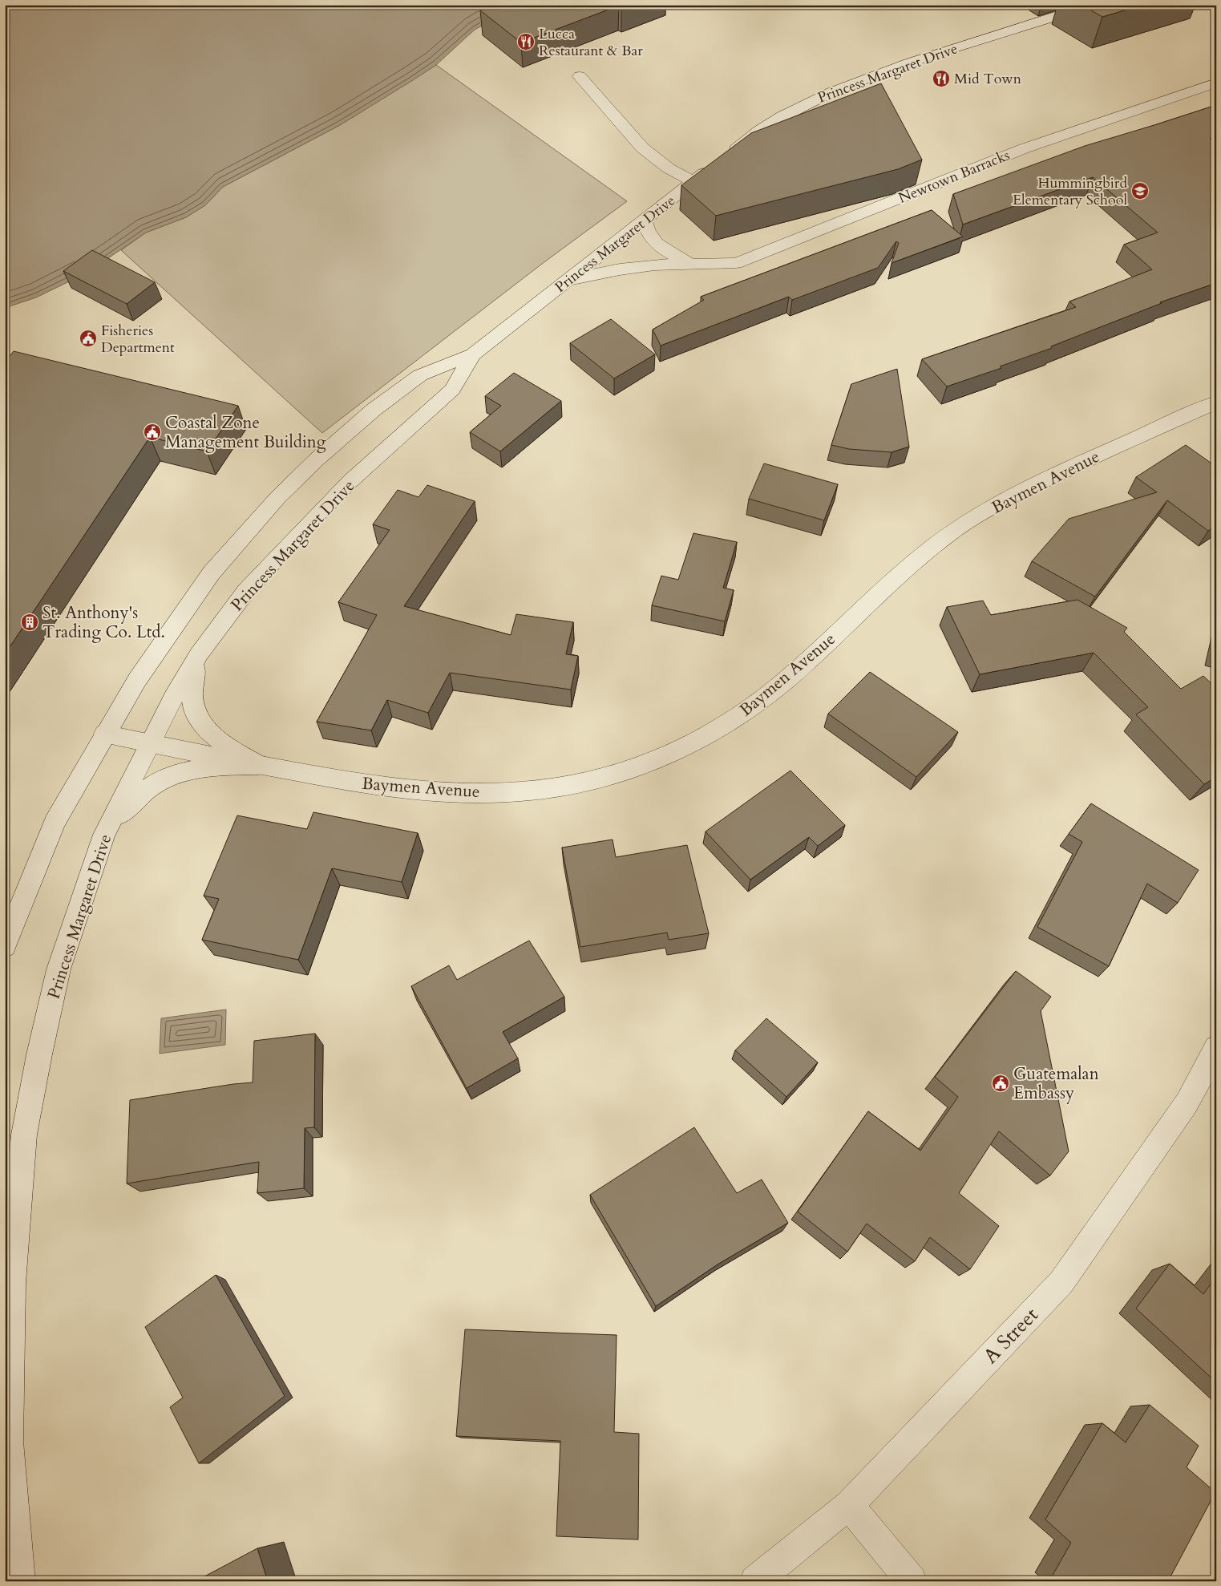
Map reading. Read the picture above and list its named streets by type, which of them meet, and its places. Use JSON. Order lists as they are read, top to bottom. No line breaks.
{"streets":{"main road":["Princess Margaret Drive","Newtown Barracks","Baymen Avenue","A Street"]},"crossings":[["Princess Margaret Drive","Newtown Barracks"]],"places":{"restaurant":["Lucca Restaurant & Bar","Mid Town"],"school or university":["Hummingbird Elementary School"],"public building":["Fisheries Department","Coastal Zone Management Building","Guatemalan Embassy"],"building":["St. Anthony's Trading Co. Ltd."]}}
